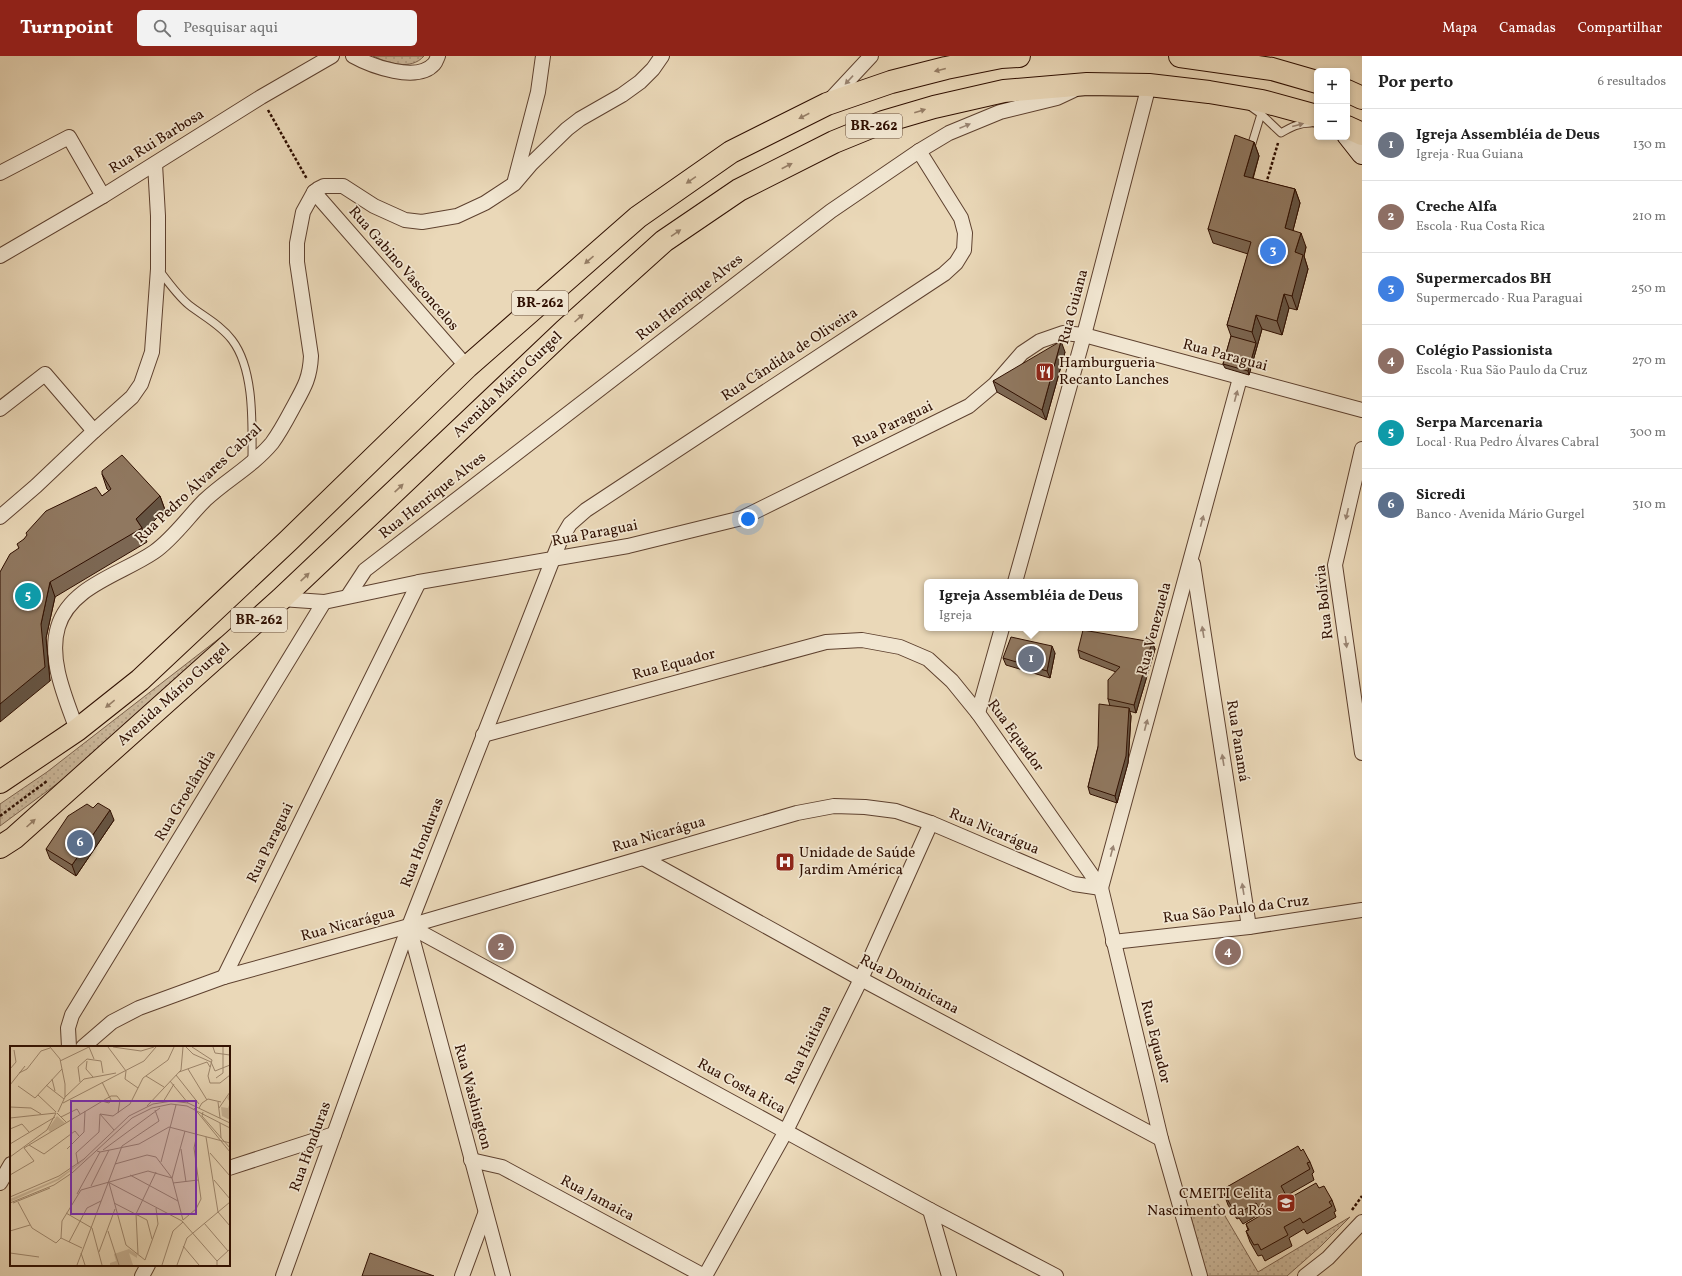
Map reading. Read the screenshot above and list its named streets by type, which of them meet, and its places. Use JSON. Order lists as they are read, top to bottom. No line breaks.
{"streets":{"main road":["BR-262","Avenida Mário Gurgel"],"street":["Rua Rui Barbosa","Rua Gabino Vasconcelos","Rua Henrique Alves","Rua Guiana","Rua Cândida de Oliveira","Rua Paraguai","Rua Pedro Álvares Cabral","Rua Bolívia","Rua Venezuela","Rua Equador","Rua Panamá","Rua Groelândia","Rua Nicarágua","Rua Honduras","Rua São Paulo da Cruz","Rua Dominicana","Rua Haitiana","Rua Costa Rica","Rua Washington","Rua Jamaica"]},"crossings":[["BR-262","Rua Gabino Vasconcelos"],["BR-262","Rua Pedro Álvares Cabral"],["Rua Gabino Vasconcelos","Rua Pedro Álvares Cabral"],["Rua Henrique Alves","Rua Cândida de Oliveira"],["Rua Henrique Alves","Rua Paraguai"],["Rua Henrique Alves","Avenida Mário Gurgel"],["Rua Guiana","Rua Paraguai"],["Rua Guiana","Avenida Mário Gurgel"],["Rua Cândida de Oliveira","Rua Paraguai"],["Rua Cândida de Oliveira","Rua Honduras"],["Rua Paraguai","Rua Venezuela"],["Rua Paraguai","Rua Groelândia"],["Rua Paraguai","Rua Nicarágua"],["Rua Paraguai","Rua Honduras"],["Rua Venezuela","Rua Equador"],["Rua Venezuela","Rua Panamá"],["Rua Venezuela","Rua Nicarágua"],["Rua Equador","Rua Nicarágua"],["Rua Equador","Rua Honduras"],["Rua Equador","Rua São Paulo da Cruz"],["Rua Equador","Rua Dominicana"],["Rua Panamá","Rua São Paulo da Cruz"],["Rua Nicarágua","Rua Honduras"],["Rua Nicarágua","Rua Dominicana"],["Rua Nicarágua","Rua Haitiana"],["Rua Nicarágua","Rua Costa Rica"],["Rua Nicarágua","Rua Washington"],["Rua Honduras","Rua Costa Rica"],["Rua Honduras","Rua Washington"],["Rua Dominicana","Rua Haitiana"],["Rua Haitiana","Rua Costa Rica"],["Rua Haitiana","Rua Jamaica"],["Rua Costa Rica","Rua Washington"],["Rua Washington","Rua Jamaica"]],"one_way":["Rua Bolívia","Rua Venezuela","Rua Panamá"],"places":{"restaurant":["Hamburgueria Recanto Lanches"],"hospital":["Unidade de Saúde Jardim América"],"school or university":["CMEITI Celita Nascimento da Rós"]},"page":{"header":"Turnpoint","search":"Pesquisar aqui","nav":["Mapa","Camadas","Compartilhar"],"heading":["Por perto","6 resultados"],"map_buttons":["+","−"],"list":[{"mark":"1","name":"Igreja Assembléia de Deus","note":"Igreja · Rua Guiana","value":"130 m"},{"mark":"2","name":"Creche Alfa","note":"Escola · Rua Costa Rica","value":"210 m"},{"mark":"3","name":"Supermercados BH","note":"Supermercado · Rua Paraguai","value":"250 m"},{"mark":"4","name":"Colégio Passionista","note":"Escola · Rua São Paulo da Cruz","value":"270 m"},{"mark":"5","name":"Serpa Marcenaria","note":"Local · Rua Pedro Álvares Cabral","value":"300 m"},{"mark":"6","name":"Sicredi","note":"Banco · Avenida Mário Gurgel","value":"310 m"}],"pins":["3","5","1","6","2","4"],"popup":["Igreja Assembléia de Deus","Igreja"]}}
